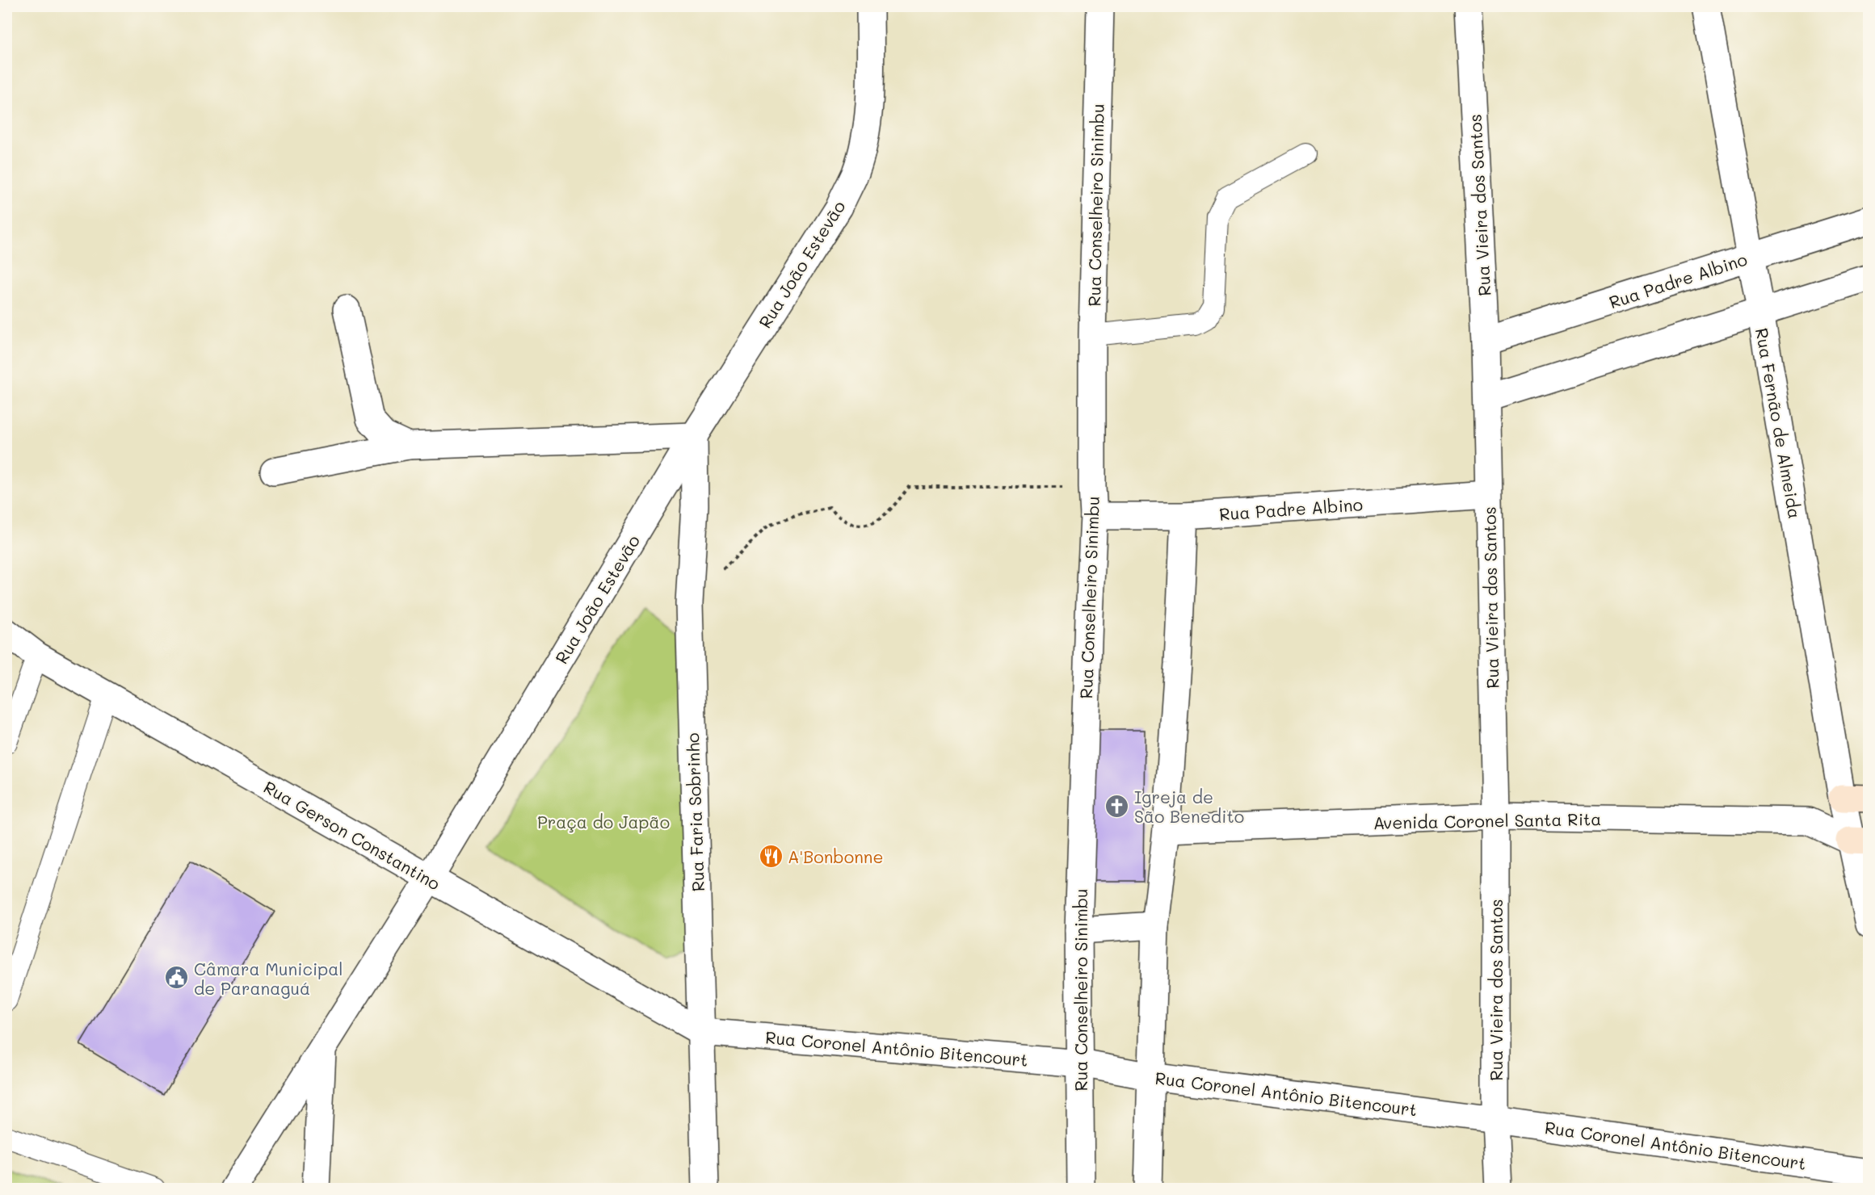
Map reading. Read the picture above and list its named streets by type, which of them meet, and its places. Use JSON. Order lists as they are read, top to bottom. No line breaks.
{"streets":{"street":["Rua Conselheiro Sinimbu","Rua Vieira dos Santos","Rua João Estevão","Rua Padre Albino","Rua Fernão de Almeida","Rua Faria Sobrinho","Avenida Coronel Santa Rita","Rua Gerson Constantino","Rua Coronel Antônio Bitencourt"]},"crossings":[["Rua Conselheiro Sinimbu","Rua Padre Albino"],["Rua Conselheiro Sinimbu","Rua Coronel Antônio Bitencourt"],["Rua Vieira dos Santos","Rua Padre Albino"],["Rua Vieira dos Santos","Avenida Coronel Santa Rita"],["Rua Vieira dos Santos","Rua Coronel Antônio Bitencourt"],["Rua João Estevão","Rua Faria Sobrinho"],["Rua João Estevão","Rua Gerson Constantino"],["Rua Padre Albino","Rua Fernão de Almeida"],["Rua Fernão de Almeida","Avenida Coronel Santa Rita"],["Rua Faria Sobrinho","Rua Gerson Constantino"],["Rua Faria Sobrinho","Rua Coronel Antônio Bitencourt"],["Rua Gerson Constantino","Rua Coronel Antônio Bitencourt"]],"parks":["Praça do Japão"],"places":{"church":["Igreja de São Benedito"],"restaurant":["A'Bonbonne"],"public building":["Câmara Municipal de Paranaguá"]}}
